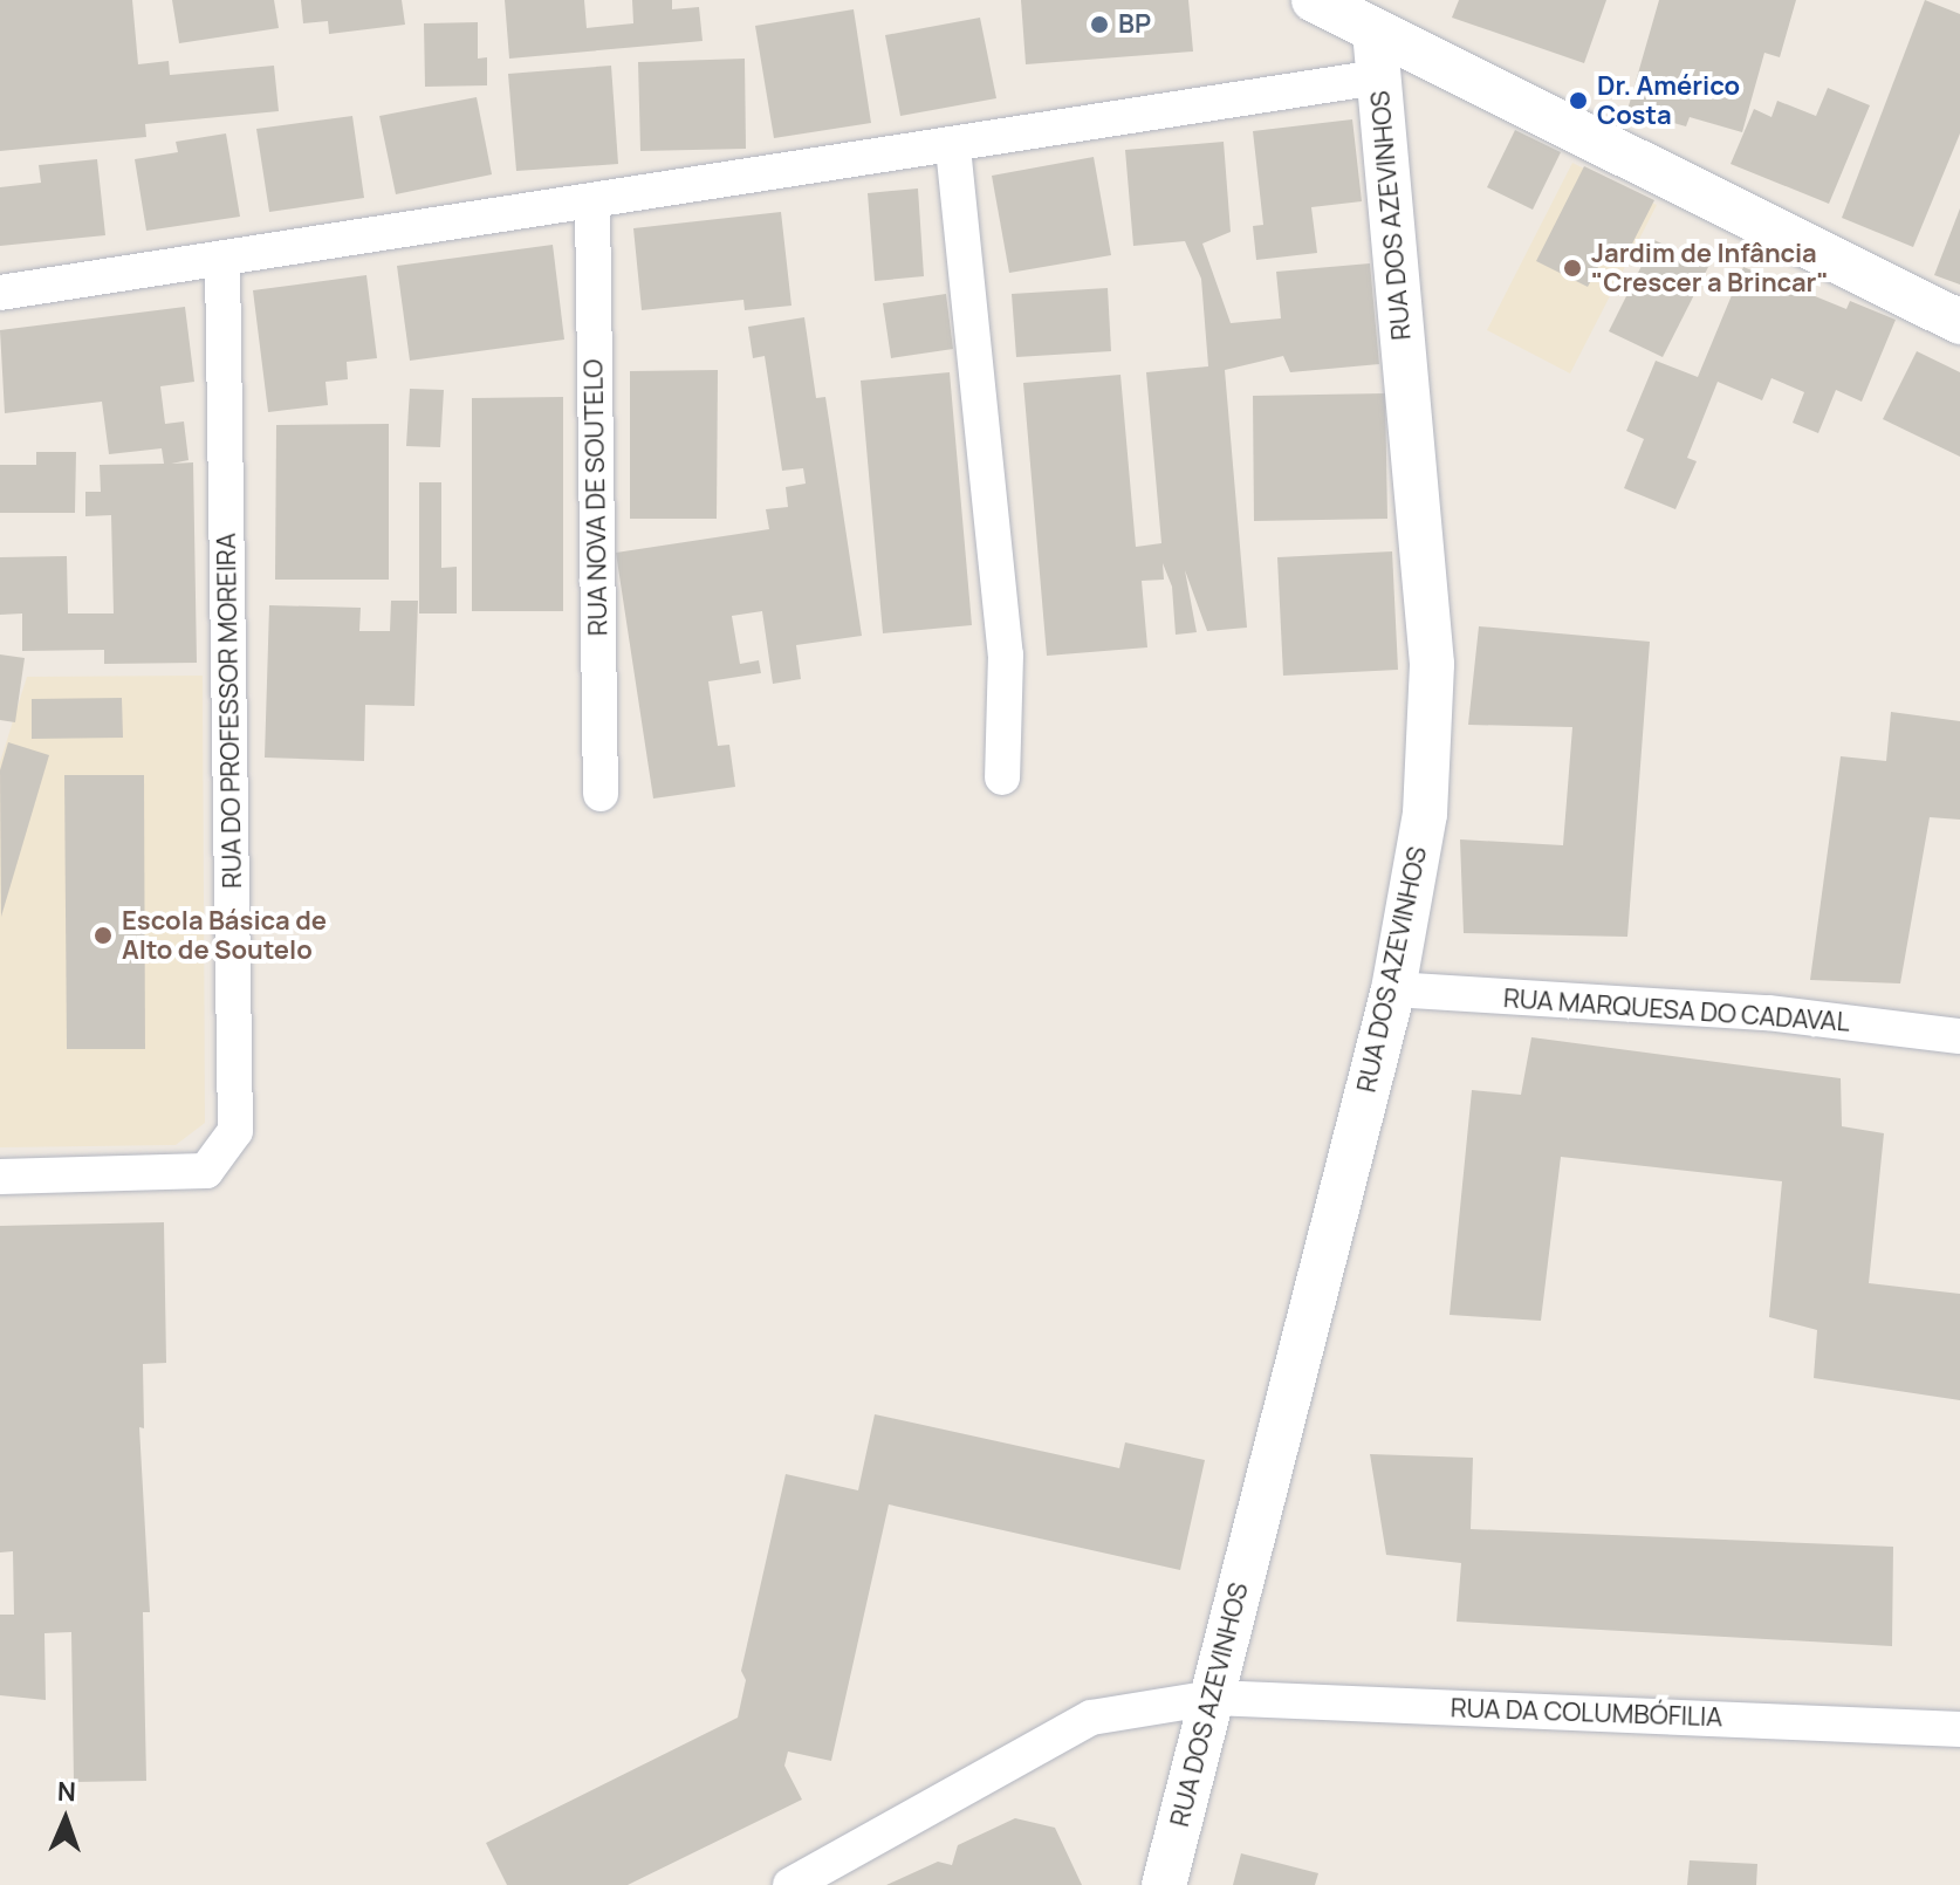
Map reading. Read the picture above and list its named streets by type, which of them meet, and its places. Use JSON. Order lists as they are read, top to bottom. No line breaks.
{"streets":{"street":["RUA DOS AZEVINHOS","RUA NOVA DE SOUTELO","RUA DO PROFESSOR MOREIRA","RUA MARQUESA DO CADAVAL","RUA DA COLUMBÓFILIA"]},"crossings":[["RUA DOS AZEVINHOS","RUA MARQUESA DO CADAVAL"],["RUA DOS AZEVINHOS","RUA DA COLUMBÓFILIA"]],"places":["BP","Dr. Américo Costa","Jardim de Infância \"Crescer a Brincar\"","Escola Básica de Alto de Soutelo"],"north":"top"}
